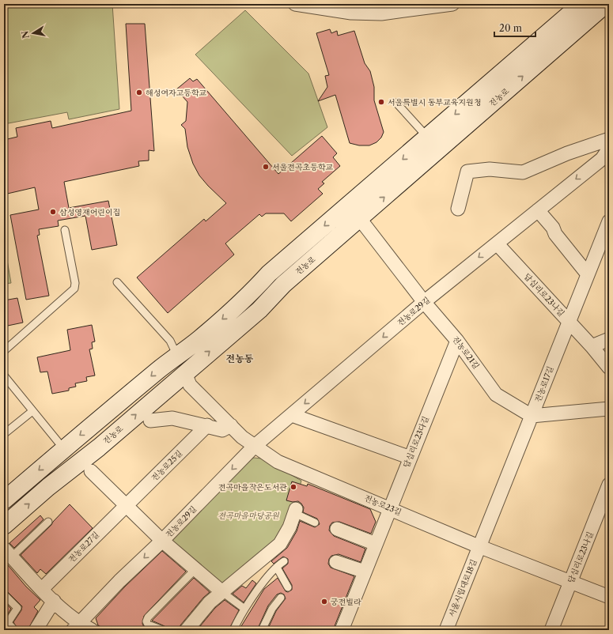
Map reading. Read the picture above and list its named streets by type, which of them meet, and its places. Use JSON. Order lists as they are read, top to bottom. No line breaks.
{"streets":{"main road":["전농로"],"street":["답십리로23나길","전농로29길","전농로21길","전농로17길","답십리로23다길","전농로25길","전농로23길","전농로27길","서울시립대로18길"]},"crossings":[["전농로","전농로21길"],["전농로","전농로23길"],["답십리로23나길","전농로29길"],["답십리로23나길","전농로17길"],["답십리로23나길","전농로23길"],["전농로29길","전농로21길"],["전농로29길","전농로23길"],["전농로21길","전농로17길"],["전농로21길","답십리로23다길"],["전농로17길","전농로23길"],["전농로17길","서울시립대로18길"],["답십리로23다길","전농로23길"],["전농로25길","전농로27길"],["전농로23길","서울시립대로18길"]],"one_way":["전농로29길"],"districts":["전농동"],"parks":["전곡마을마당공원"],"places":["해성여자고등학교","서울특별시 동부교육지원청","서울전곡초등학교","삼성영재어린이집","전곡마을작은도서관","궁전빌라"],"scale_bar":"20 m","north":"left"}
